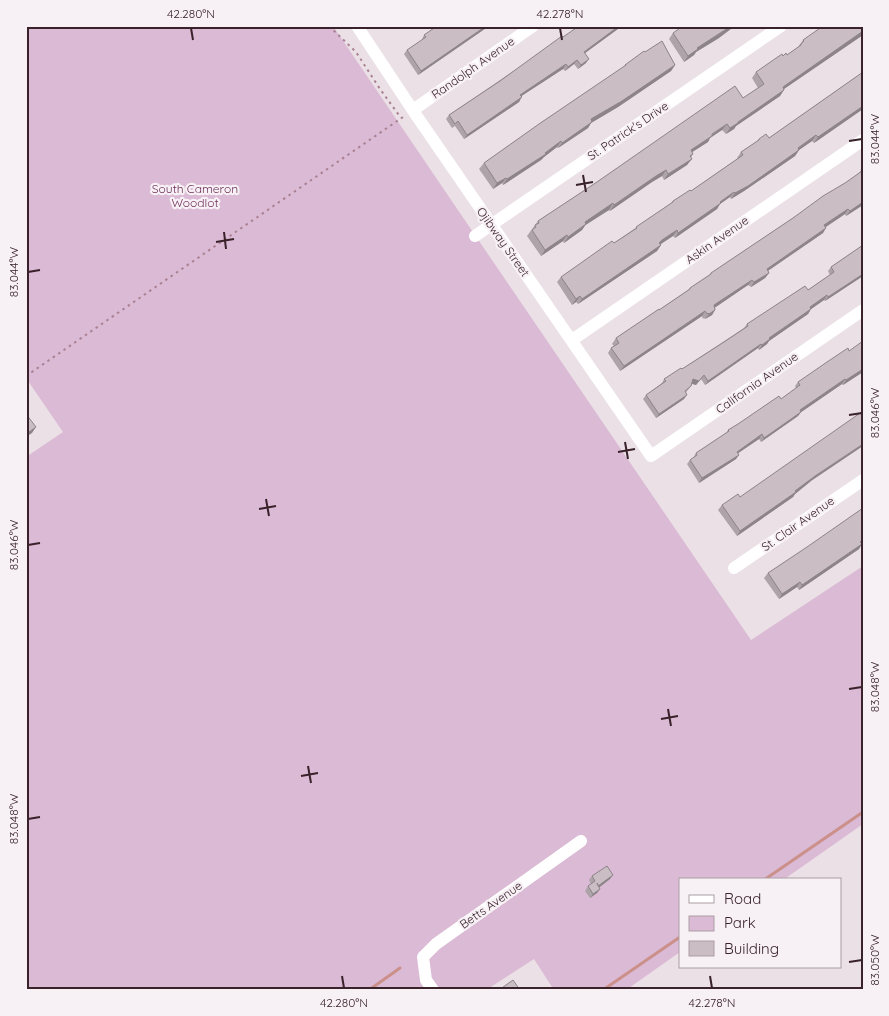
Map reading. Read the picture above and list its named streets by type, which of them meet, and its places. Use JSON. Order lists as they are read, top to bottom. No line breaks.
{"streets":{"street":["Randolph Avenue","St. Patrick's Drive","Askin Avenue","Ojibway Street","California Avenue","St. Clair Avenue","Betts Avenue"]},"crossings":[["Randolph Avenue","Ojibway Street"],["St. Patrick's Drive","Ojibway Street"],["Askin Avenue","Ojibway Street"],["Ojibway Street","California Avenue"]],"parks":["South Cameron Woodlot"],"legend":["Road","Park","Building"],"coordinates":["42.280°N","42.278°N","83.044°W","83.046°W","83.048°W","83.050°W"]}
